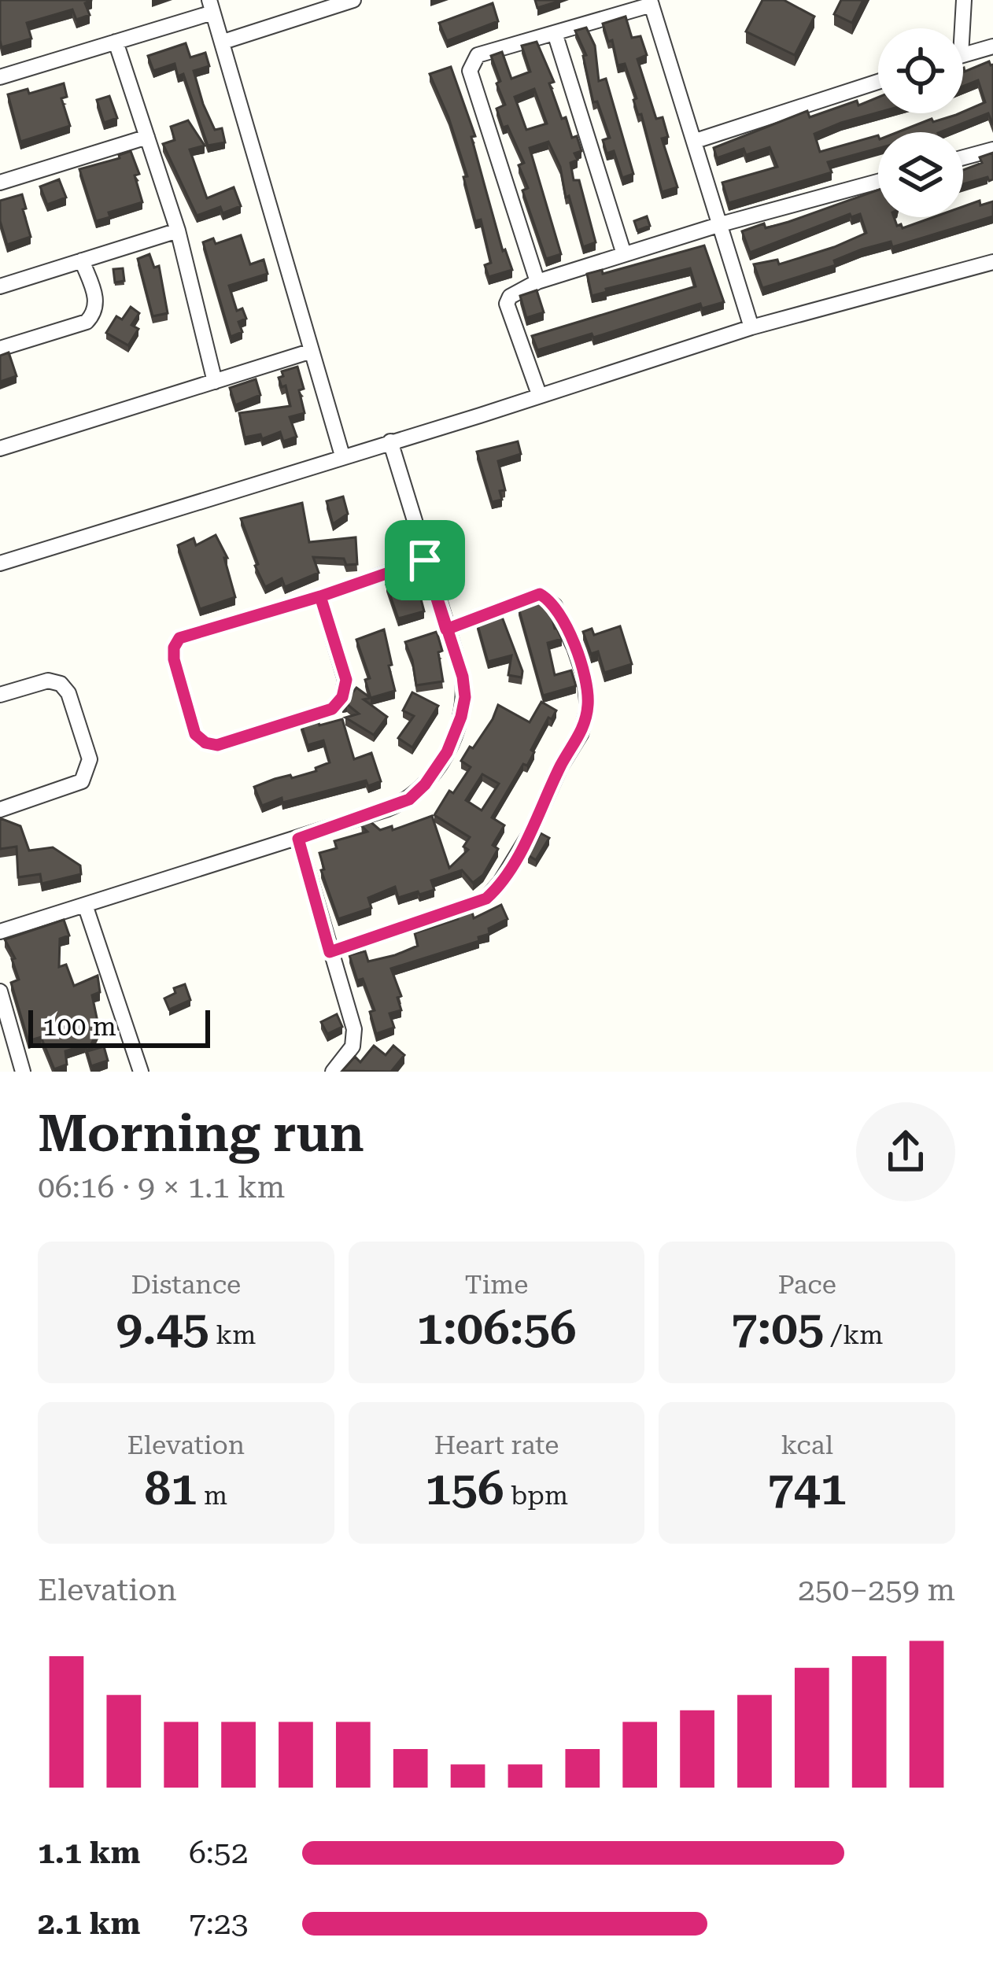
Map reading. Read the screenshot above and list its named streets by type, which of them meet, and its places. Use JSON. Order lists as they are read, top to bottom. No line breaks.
{"scale_bar":"100 m","page":{"scale":"100 m","heading":["Morning run","06:16 · 9 × 1.1 km"],"stats":[["Distance","9.45 km"],["Time","1:06:56"],["Pace","7:05 /km"],["Elevation","81 m"],["Heart rate","156 bpm"],["kcal","741"]],"chart":["Elevation","250–259 m"],"list":[{"name":"1.1 km","note":"6:52"},{"name":"2.1 km","note":"7:23"}]}}
